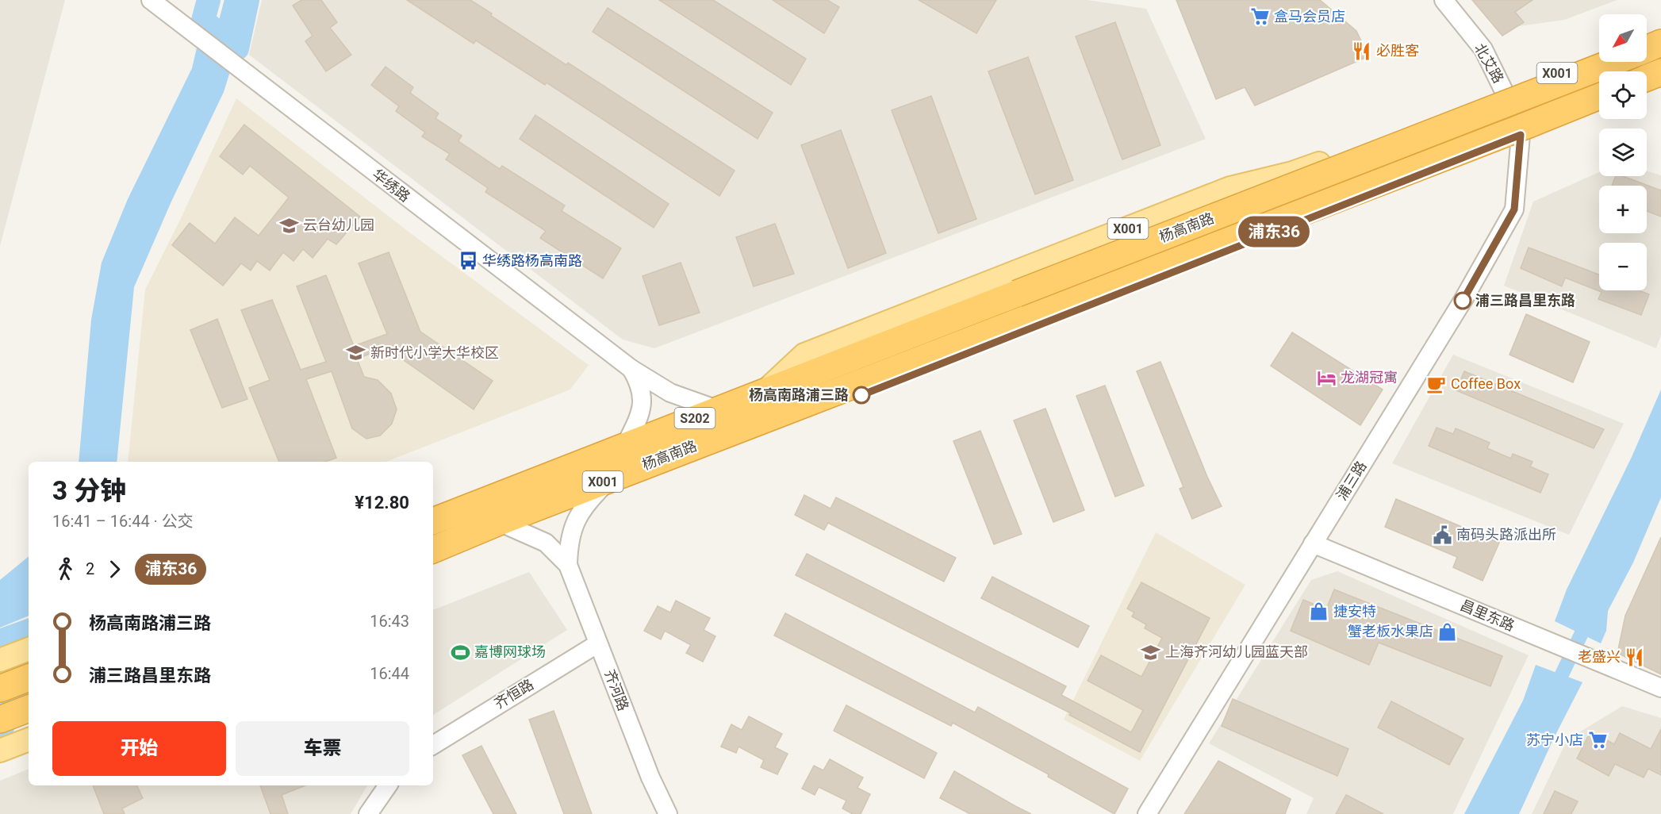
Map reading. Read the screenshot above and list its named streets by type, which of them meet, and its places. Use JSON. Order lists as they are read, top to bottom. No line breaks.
{"streets":{"highway":["X001","杨高南路","S202"],"street":["北艾路","华绣路","浦三路","昌里东路","齐河路","齐恒路"]},"crossings":[["北艾路","杨高南路"],["北艾路","浦三路"],["华绣路","杨高南路"],["杨高南路","浦三路"],["杨高南路","齐河路"],["浦三路","昌里东路"],["齐河路","齐恒路"]],"places":{"supermarket":["盒马会员店","苏宁小店"],"restaurant":["必胜客","老盛兴"],"school or university":["云台幼儿园","新时代小学大华校区","上海齐河幼儿园蓝天部"],"bus stop":["华绣路杨高南路"],"other":["浦三路昌里东路","杨高南路浦三路"],"hotel":["龙湖冠寓"],"cafe":["Coffee Box"],"public building":["南码头路派出所"],"shop":["捷安特","蟹老板水果店"],"sports":["嘉博网球场"]},"lines":["bus line 浦东36"],"north":"bottom left","page":{"on_map":"浦东36","map_buttons":["+","−"],"heading":["3 分钟","16:41 – 16:44 · 公交","¥12.80"],"legs":["2","浦东36"],"list":[{"name":"杨高南路浦三路","value":"16:43"},{"name":"浦三路昌里东路","value":"16:44"}],"buttons":["开始","车票"]}}
